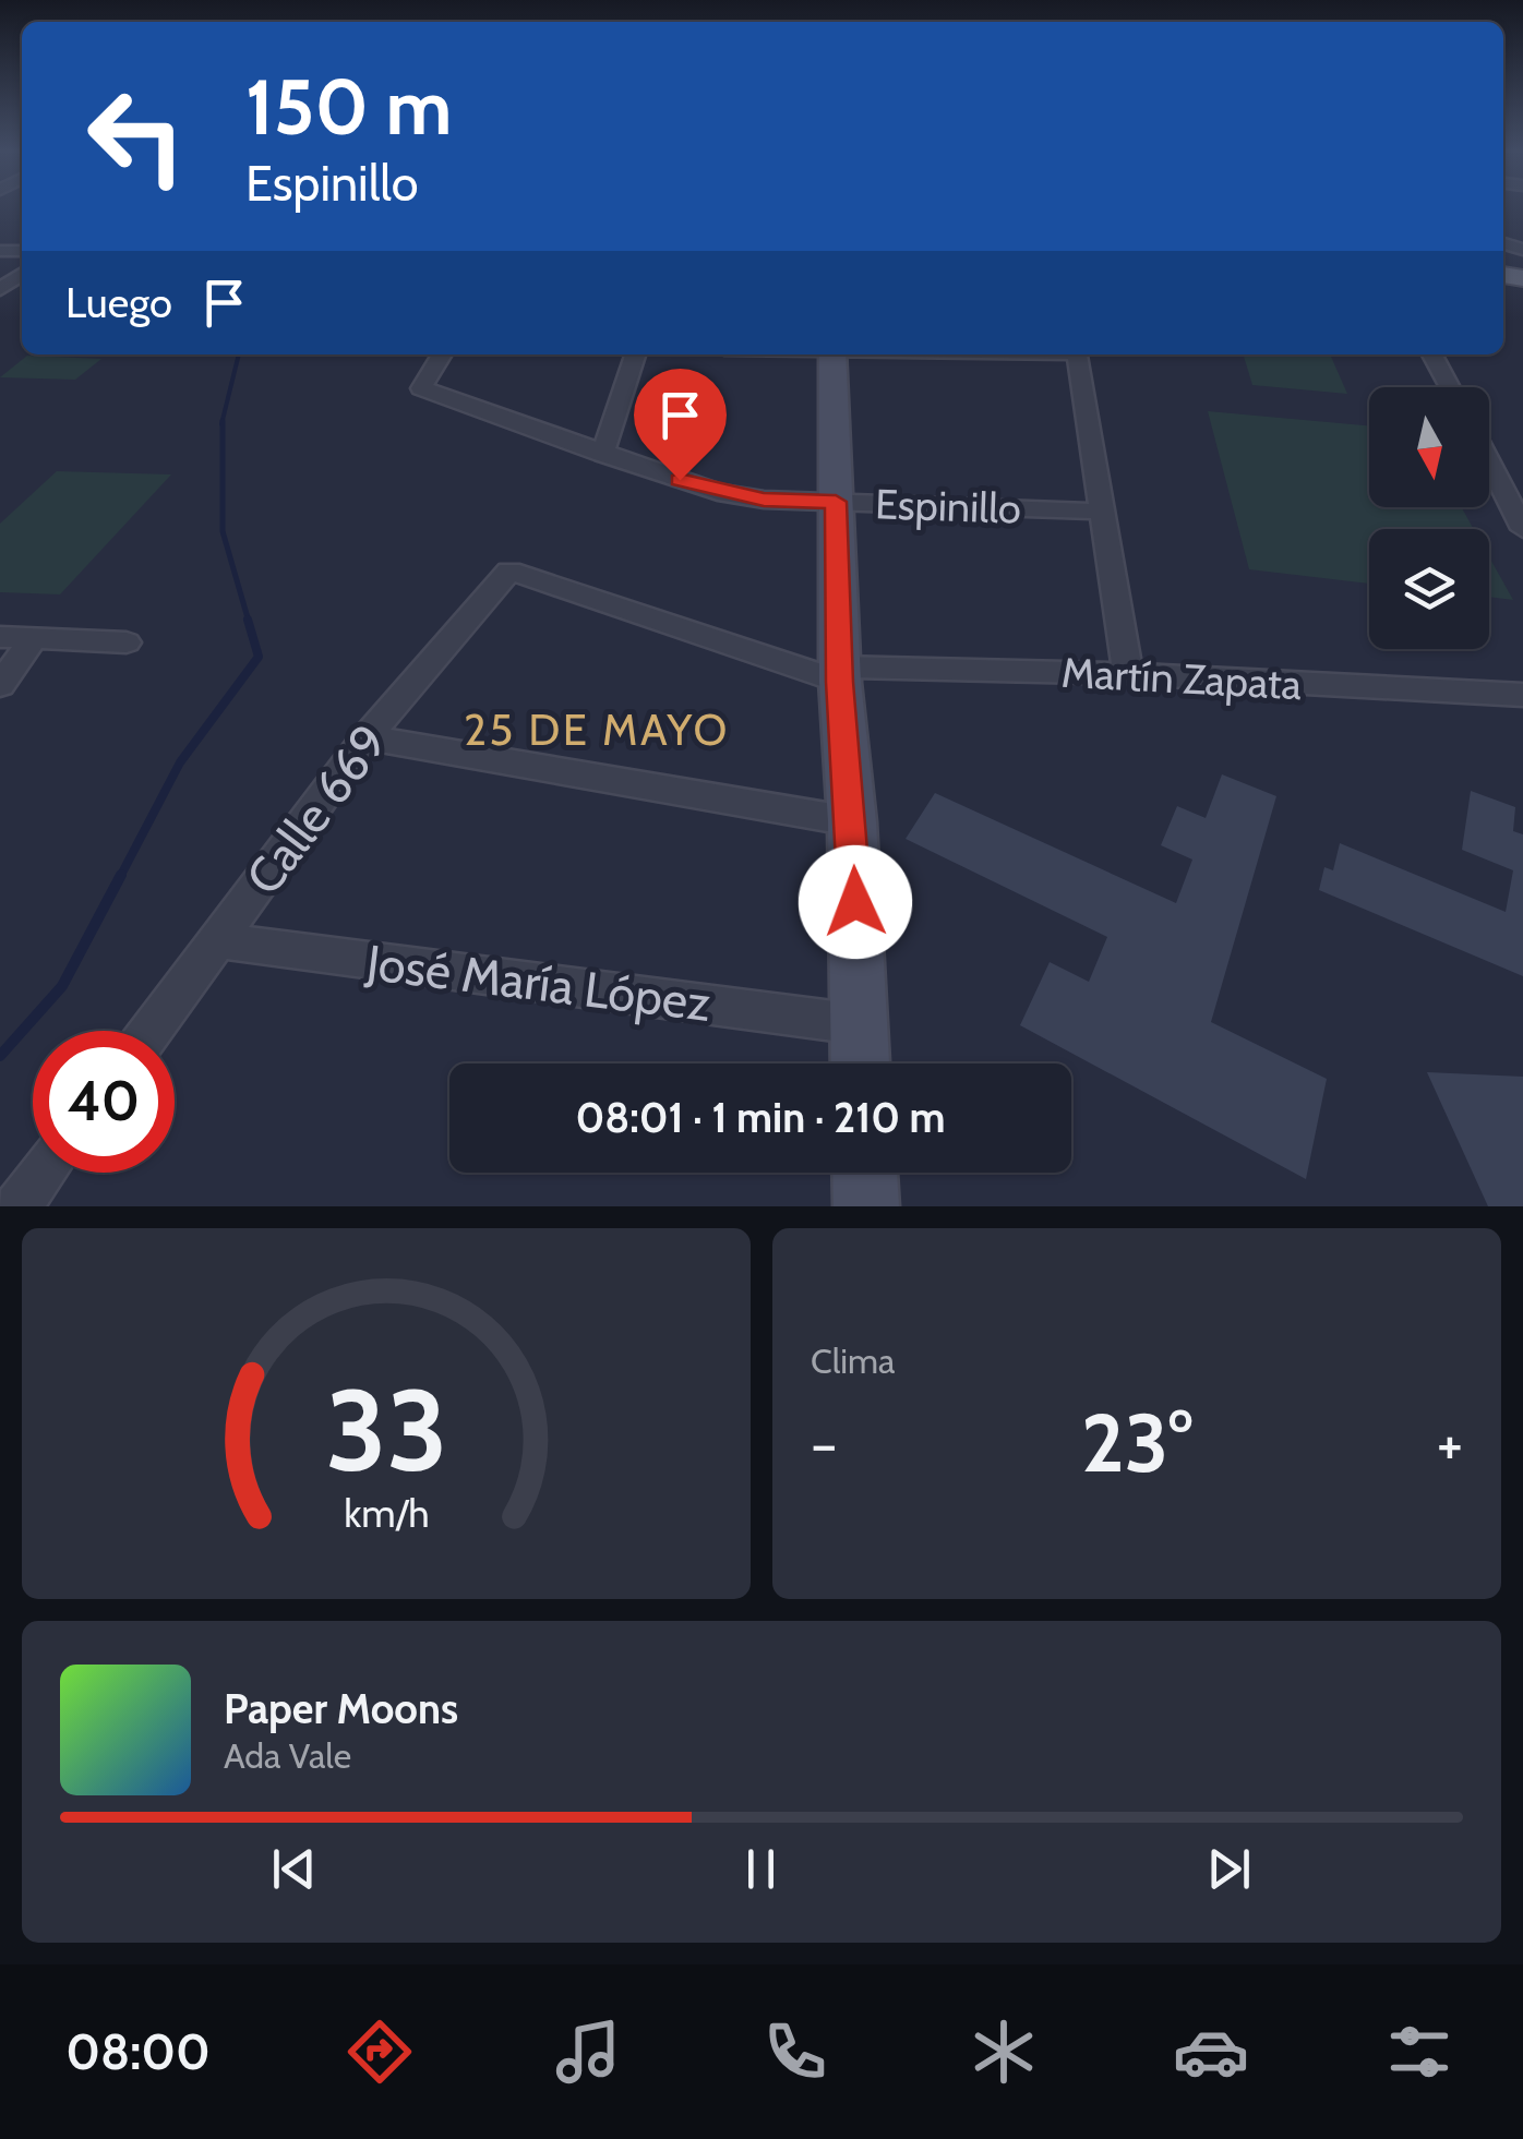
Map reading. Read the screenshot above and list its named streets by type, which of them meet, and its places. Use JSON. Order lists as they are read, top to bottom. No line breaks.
{"streets":{"street":["Espinillo","Martín Zapata","Calle 669","José María López"]},"crossings":[["Martín Zapata","Calle 669"],["Calle 669","José María López"]],"districts":["25 DE MAYO"],"north":"bottom","page":{"turn":["150 m","Espinillo"],"then":"Luego","limit":"40","trip":"08:01 · 1 min · 210 m","tile":"Clima","heat":["−","23°","+"],"song":["Paper Moons","Ada Vale"],"tabs":"08:00","gauge":["33","km/h"]}}
